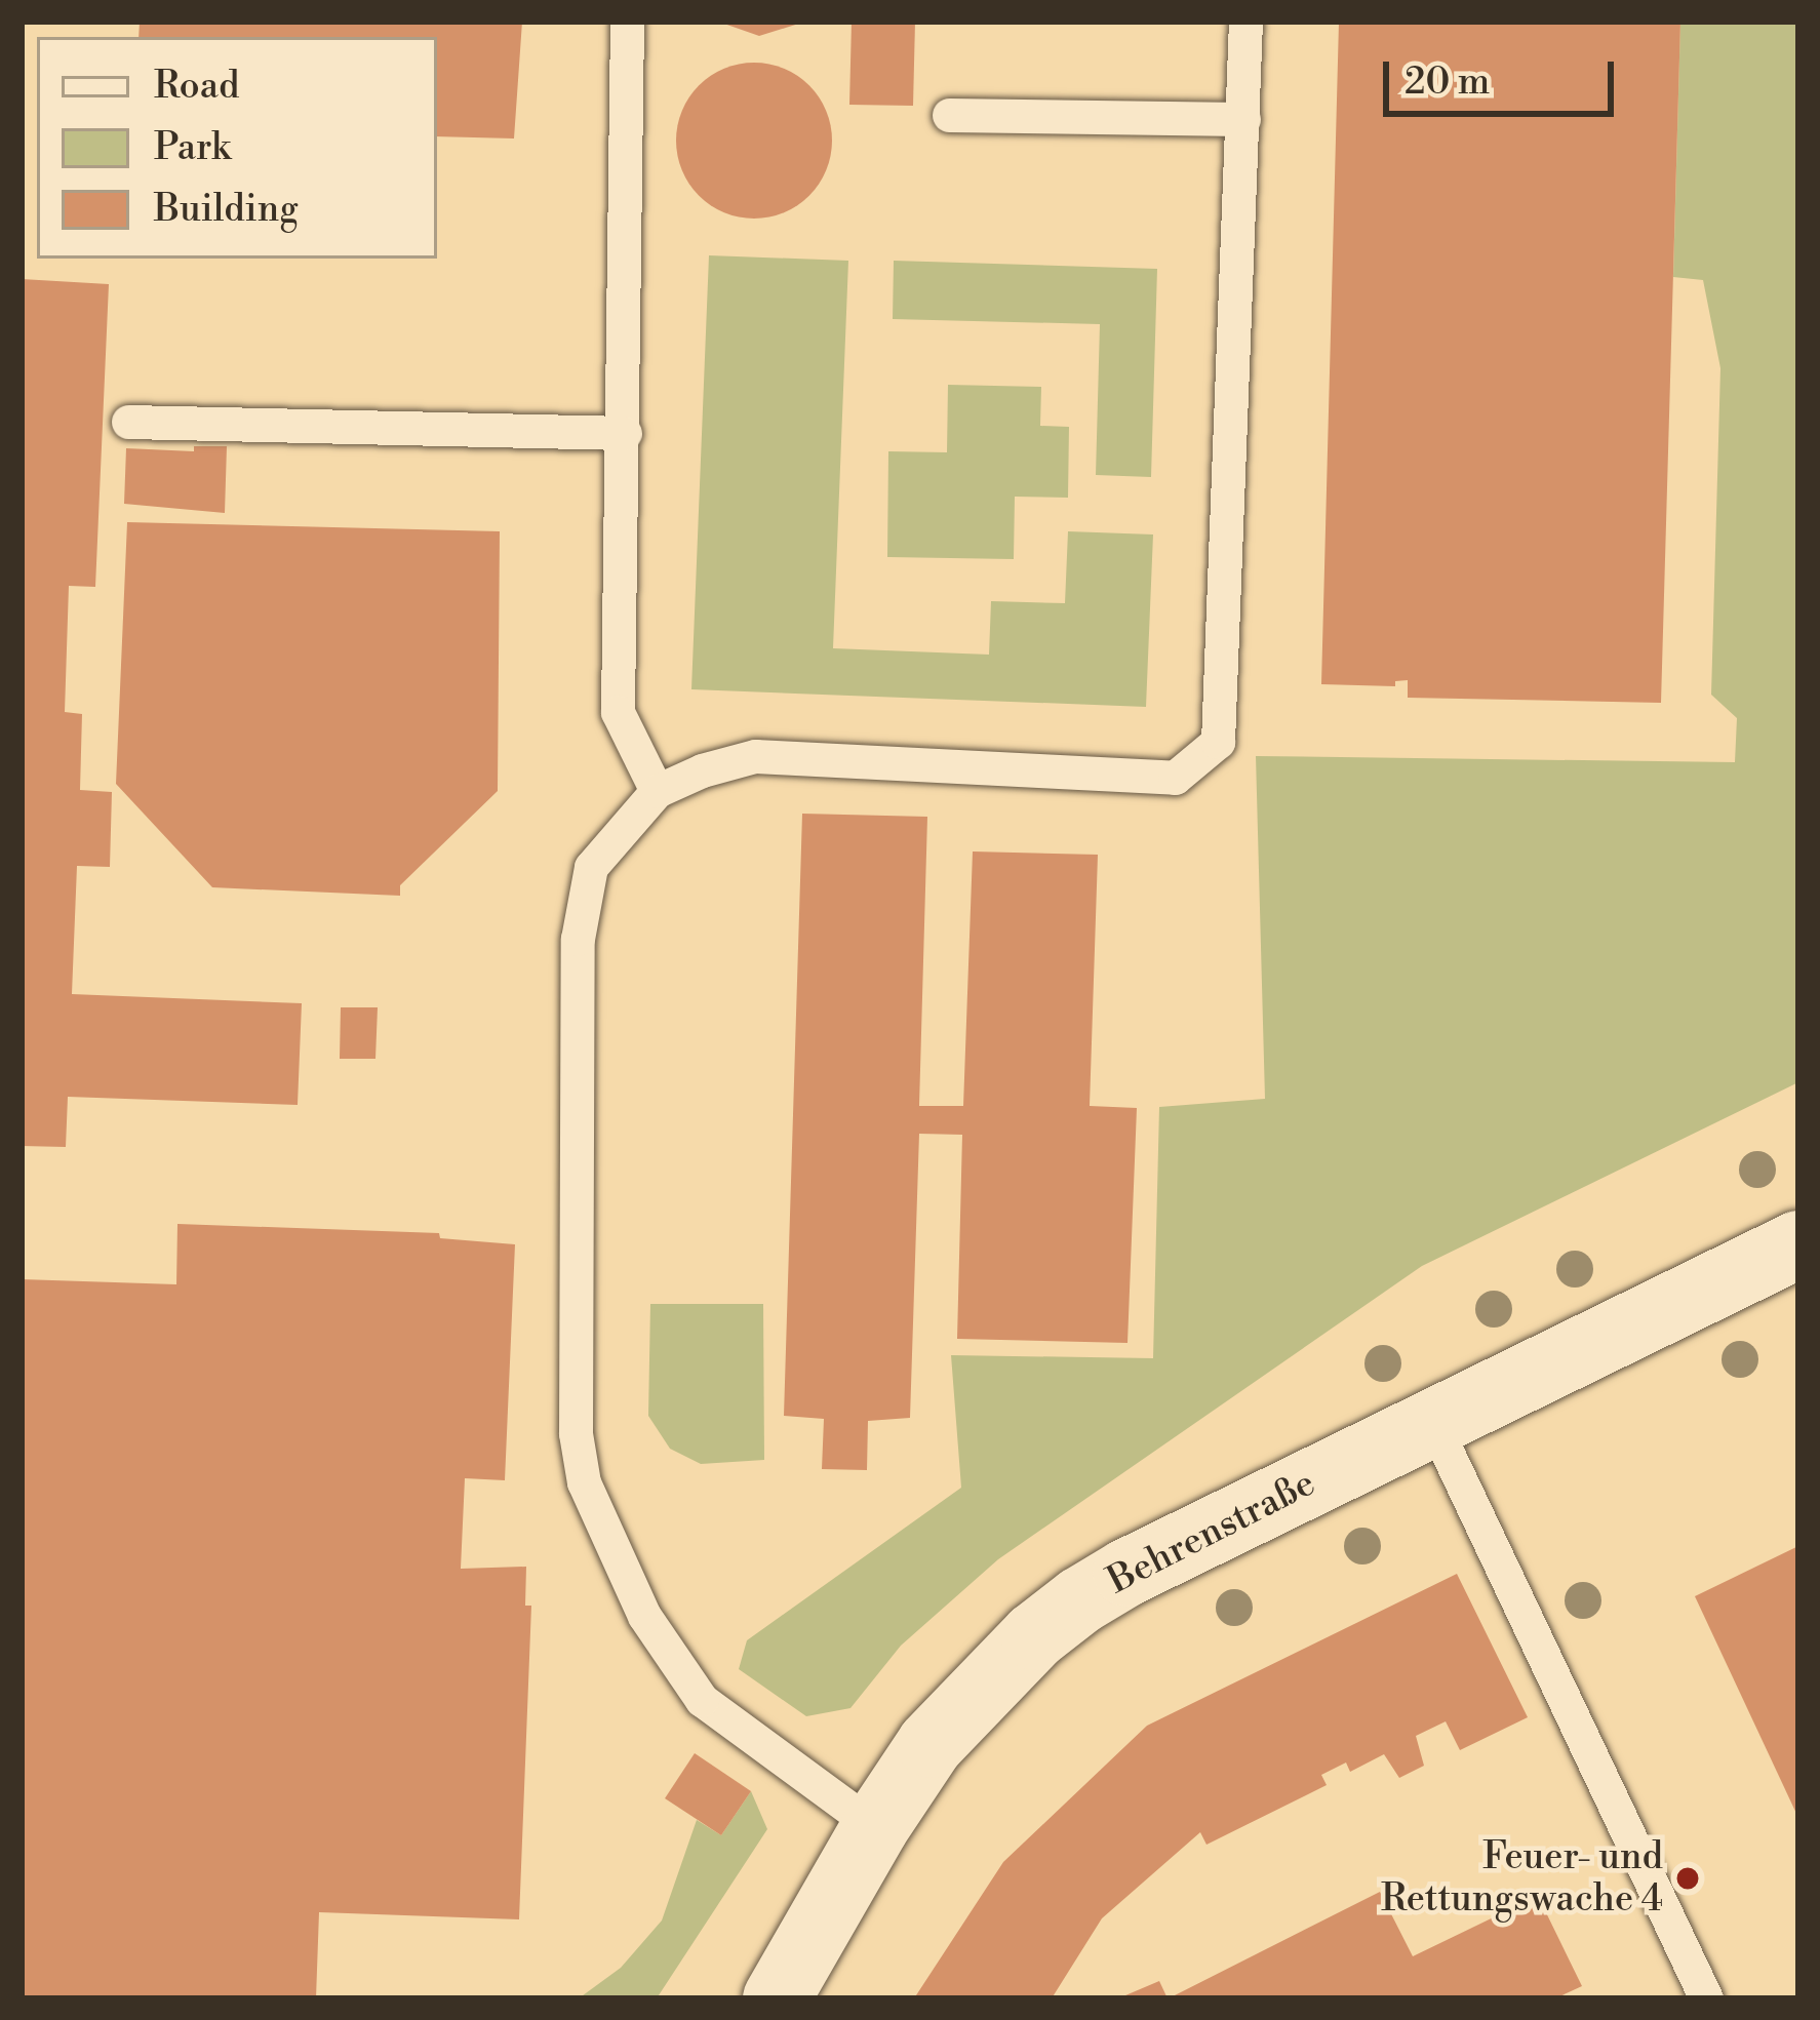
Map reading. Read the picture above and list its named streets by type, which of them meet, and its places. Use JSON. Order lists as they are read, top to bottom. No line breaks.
{"streets":{"street":["Behrenstraße"]},"places":["Feuer- und Rettungswache 4"],"legend":["Road","Park","Building"],"scale_bar":"20 m"}
